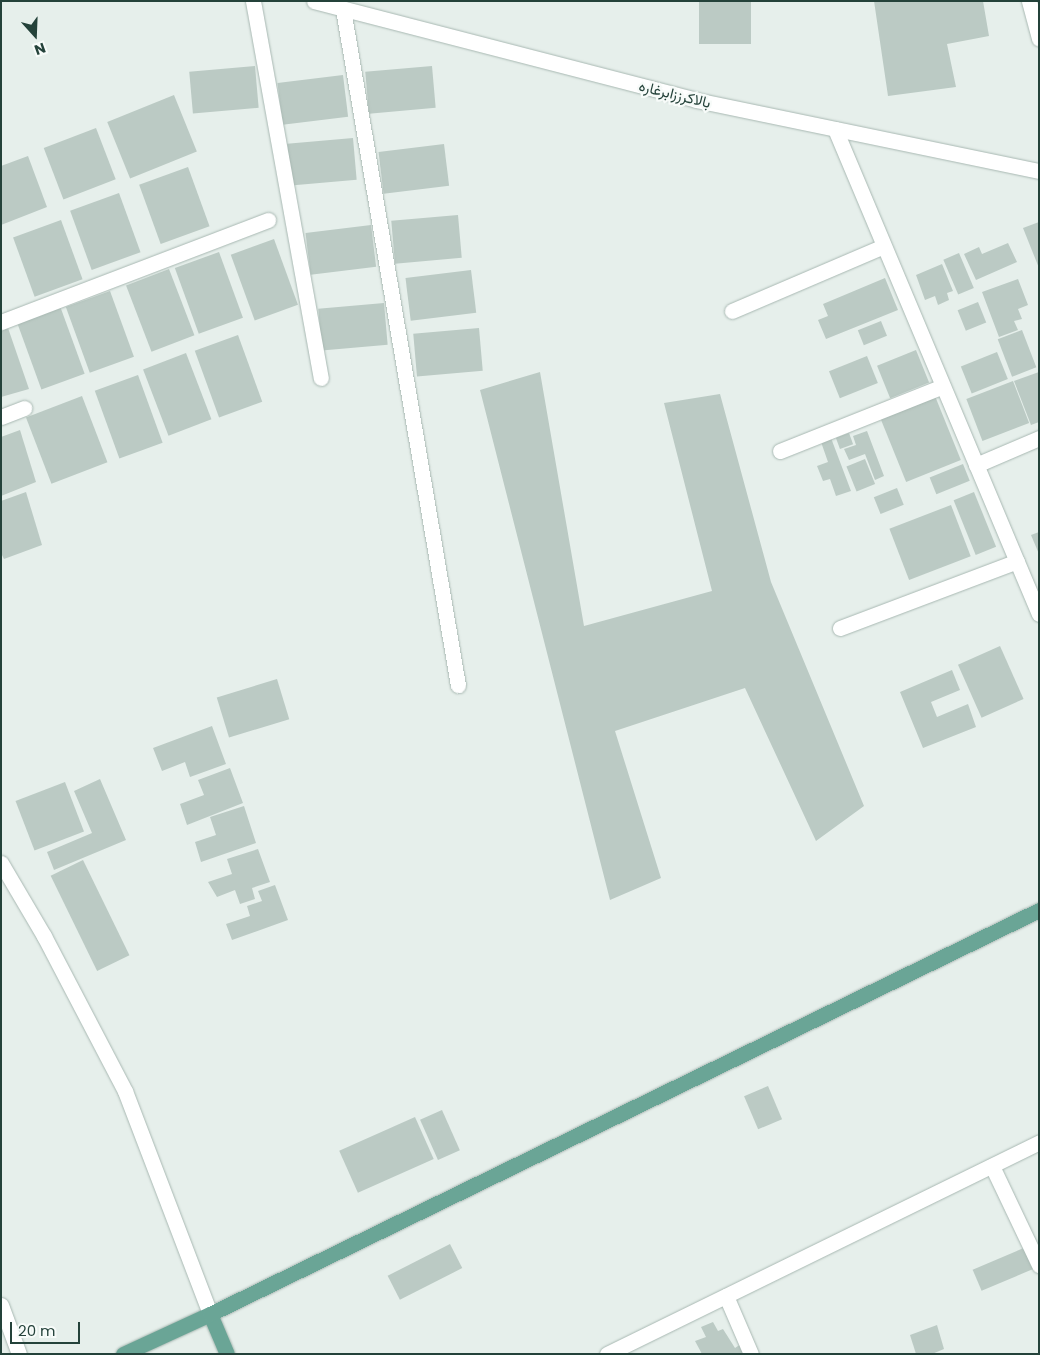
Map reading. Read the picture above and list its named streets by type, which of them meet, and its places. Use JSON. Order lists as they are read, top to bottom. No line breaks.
{"streets":{"street":["بالاکرززابرغاره"]},"scale_bar":"20 m","north":"bottom"}
